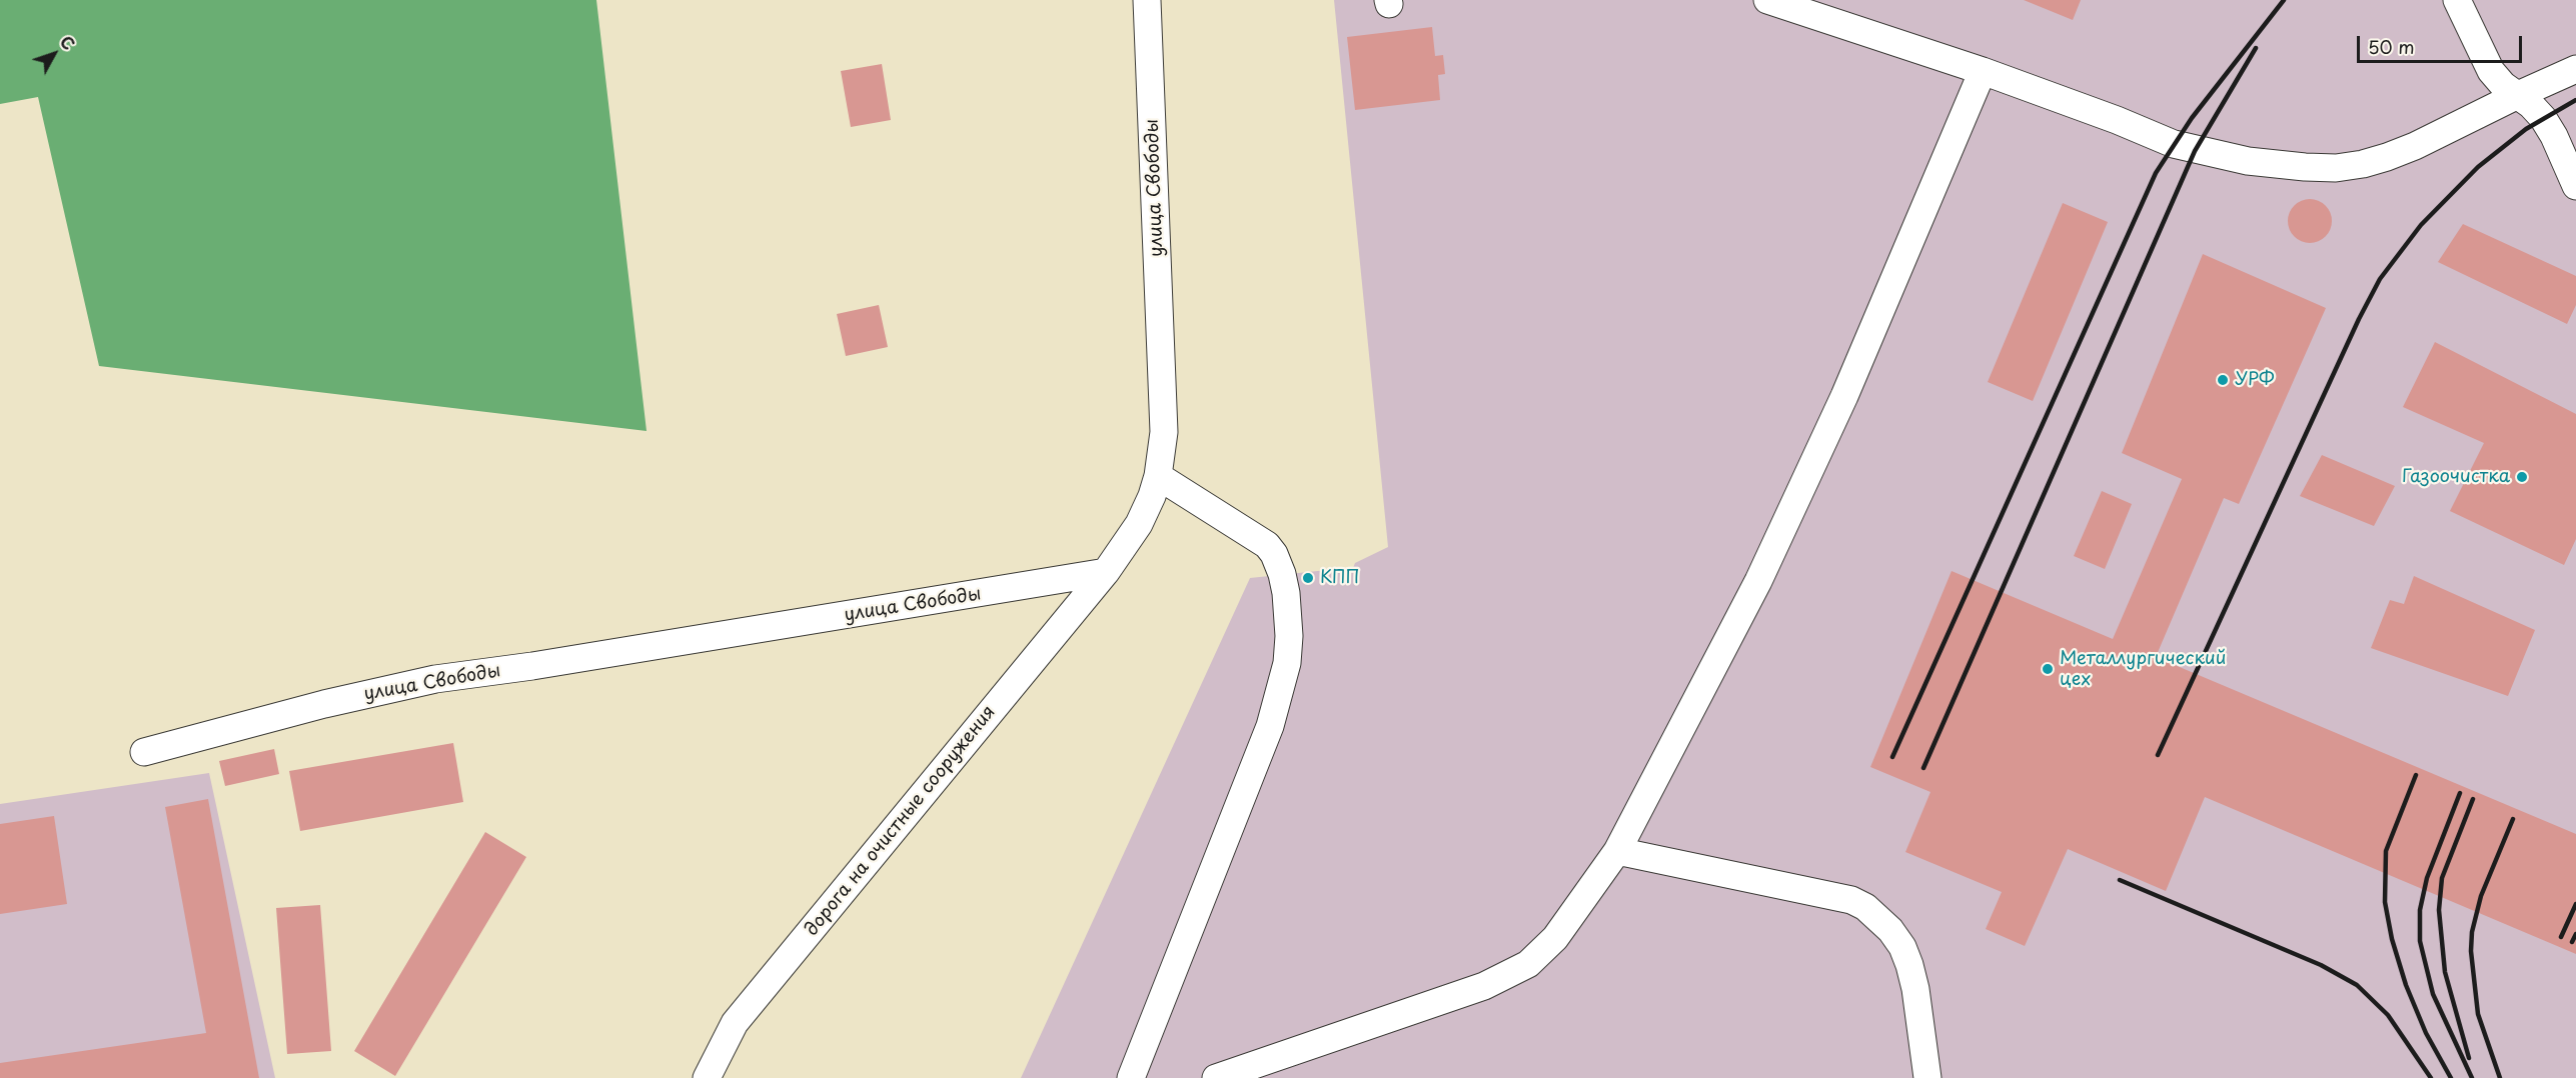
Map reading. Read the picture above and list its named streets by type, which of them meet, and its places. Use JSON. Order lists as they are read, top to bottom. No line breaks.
{"streets":{"street":["улица Свободы","дорога на очистные сооружения"]},"crossings":[["улица Свободы","дорога на очистные сооружения"]],"places":["УРФ","Газоочистка","КПП","Металлургический цех"],"scale_bar":"50 m","north":"top right"}
